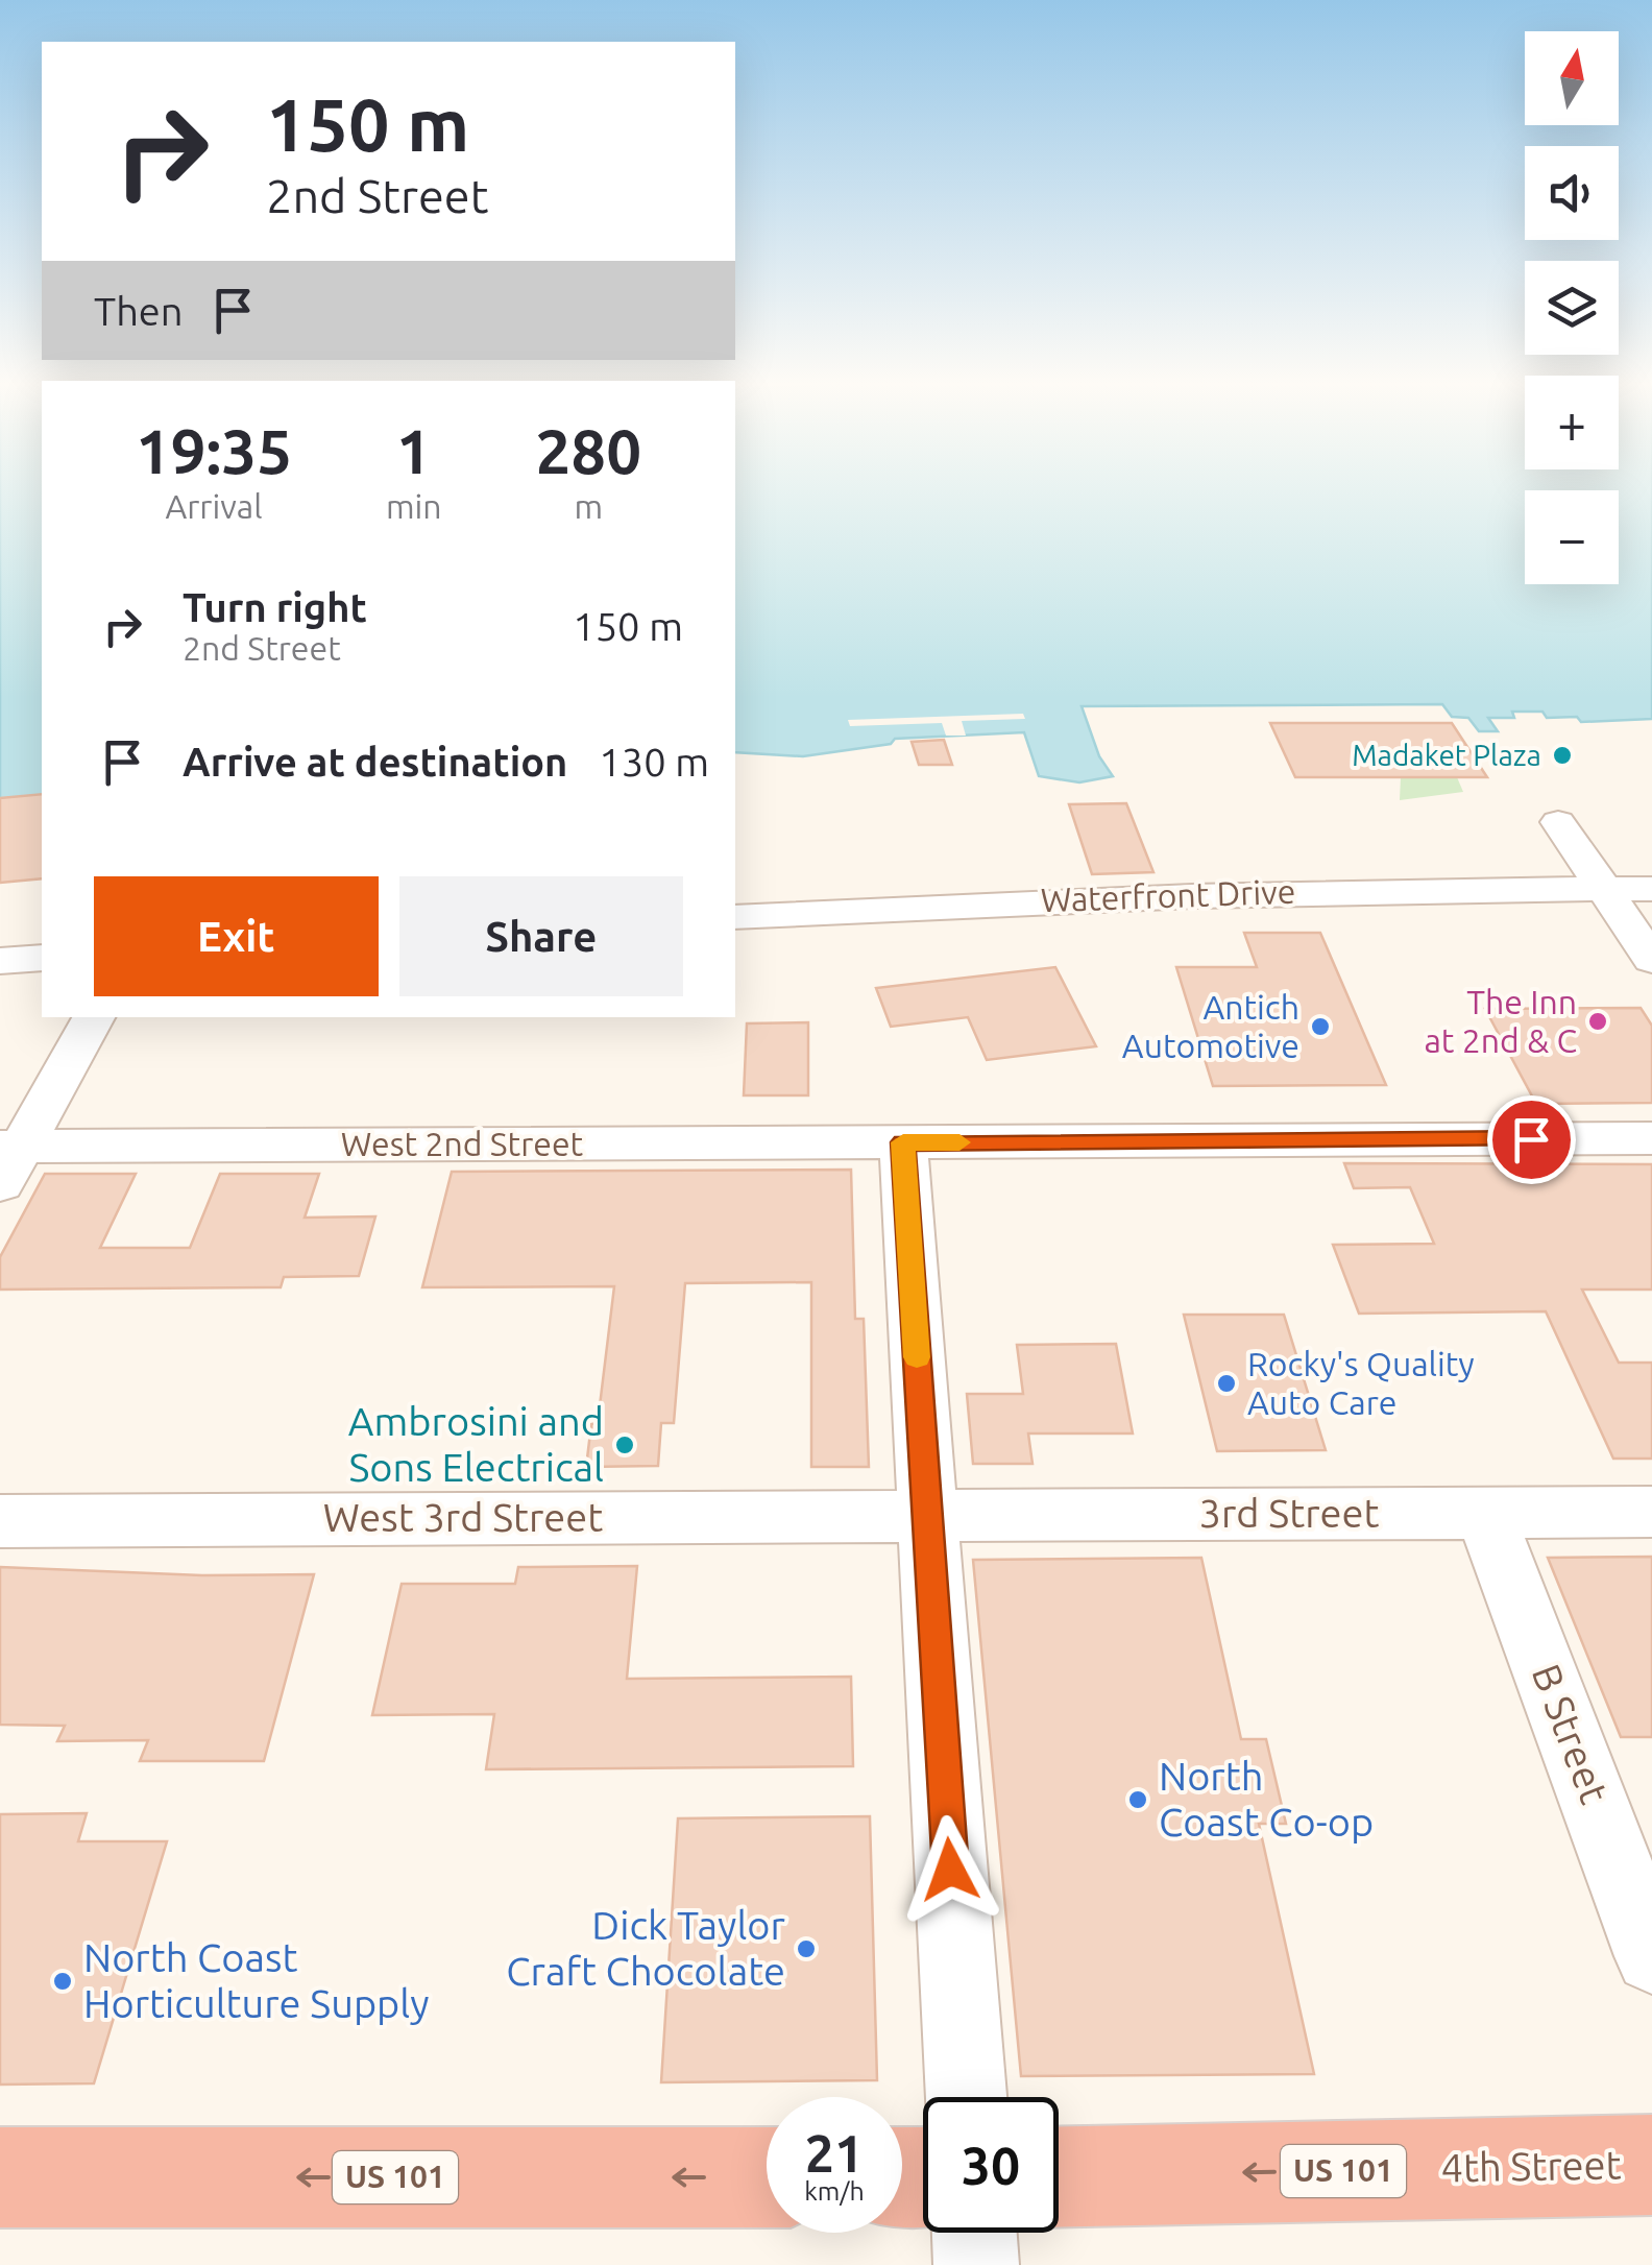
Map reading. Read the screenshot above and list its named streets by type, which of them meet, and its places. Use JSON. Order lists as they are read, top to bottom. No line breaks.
{"streets":{"highway":["4th Street","US 101"],"street":["Waterfront Drive","West 2nd Street","3rd Street","West 3rd Street","B Street"]},"crossings":[["3rd Street","West 3rd Street"],["3rd Street","B Street"]],"one_way":["4th Street"],"places":["Madaket Plaza","The Inn at 2nd & C","Antich Automotive","Rocky's Quality Auto Care","Ambrosini and Sons Electrical","North Coast Co-op","Dick Taylor Craft Chocolate","North Coast Horticulture Supply"],"north":"top","page":{"map_buttons":["+","−"],"turn":["150 m","2nd Street"],"then":"Then","eta":["19:35","Arrival","1","min","280","m"],"list":[{"name":"Turn right","note":"2nd Street","value":"150 m"},{"name":"Arrive at destination","value":"130 m"}],"buttons":["Exit","Share"],"speed":"21 km/h","limit":"30"}}
